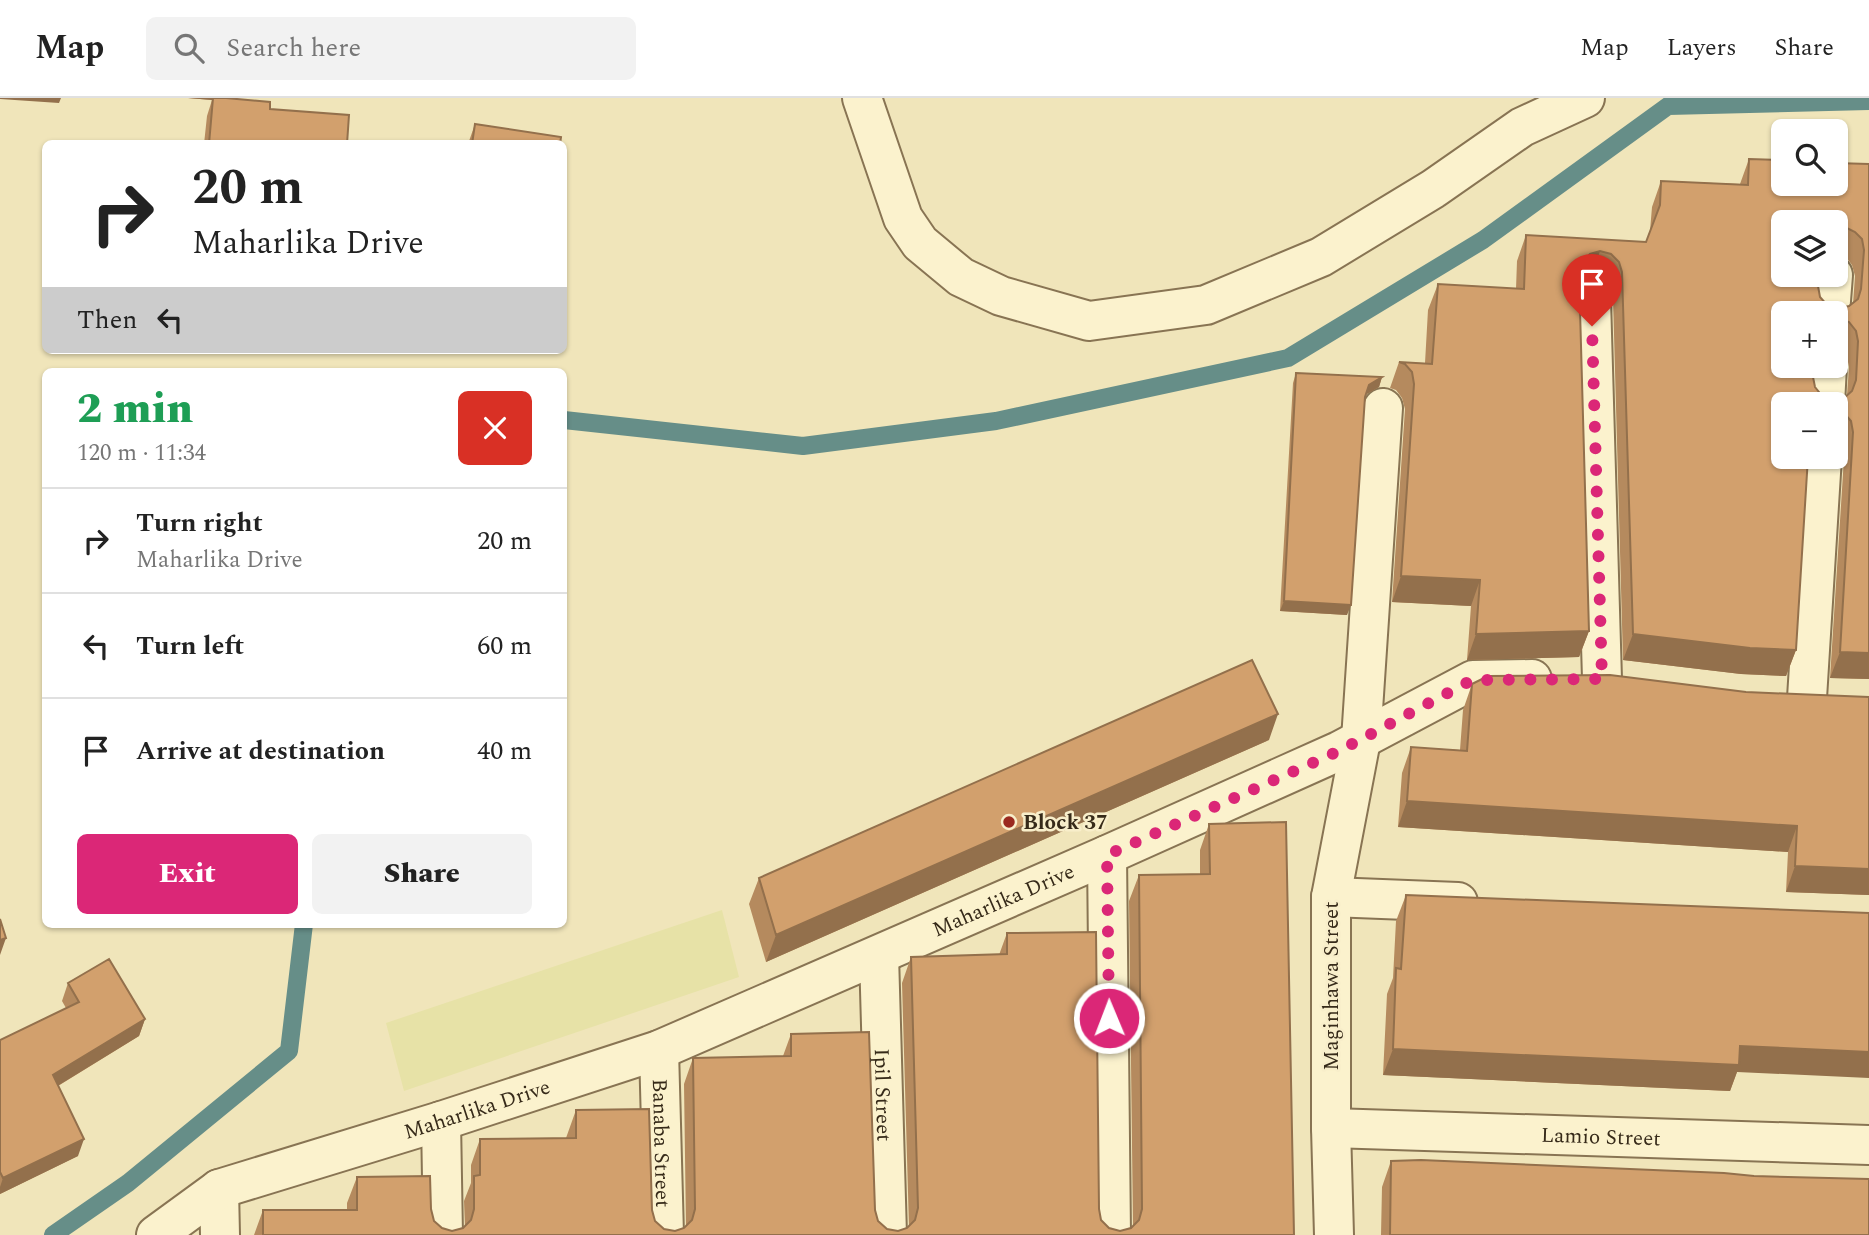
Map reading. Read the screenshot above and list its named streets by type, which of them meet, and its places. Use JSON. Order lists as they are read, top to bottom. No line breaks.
{"streets":{"street":["Maharlika Drive","Maginhawa Street","Ipil Street","Lamio Street","Banaba Street"]},"crossings":[["Maharlika Drive","Maginhawa Street"],["Maharlika Drive","Ipil Street"],["Maharlika Drive","Banaba Street"],["Maginhawa Street","Lamio Street"]],"places":["Block 37"],"page":{"header":"Map","search":"Search here","nav":["Map","Layers","Share"],"map_buttons":["+","−"],"turn":["20 m","Maharlika Drive"],"then":"Then","heading":["2 min","120 m · 11:34"],"list":[{"name":"Turn right","note":"Maharlika Drive","value":"20 m"},{"name":"Turn left","value":"60 m"},{"name":"Arrive at destination","value":"40 m"}],"buttons":["Exit","Share"]}}
